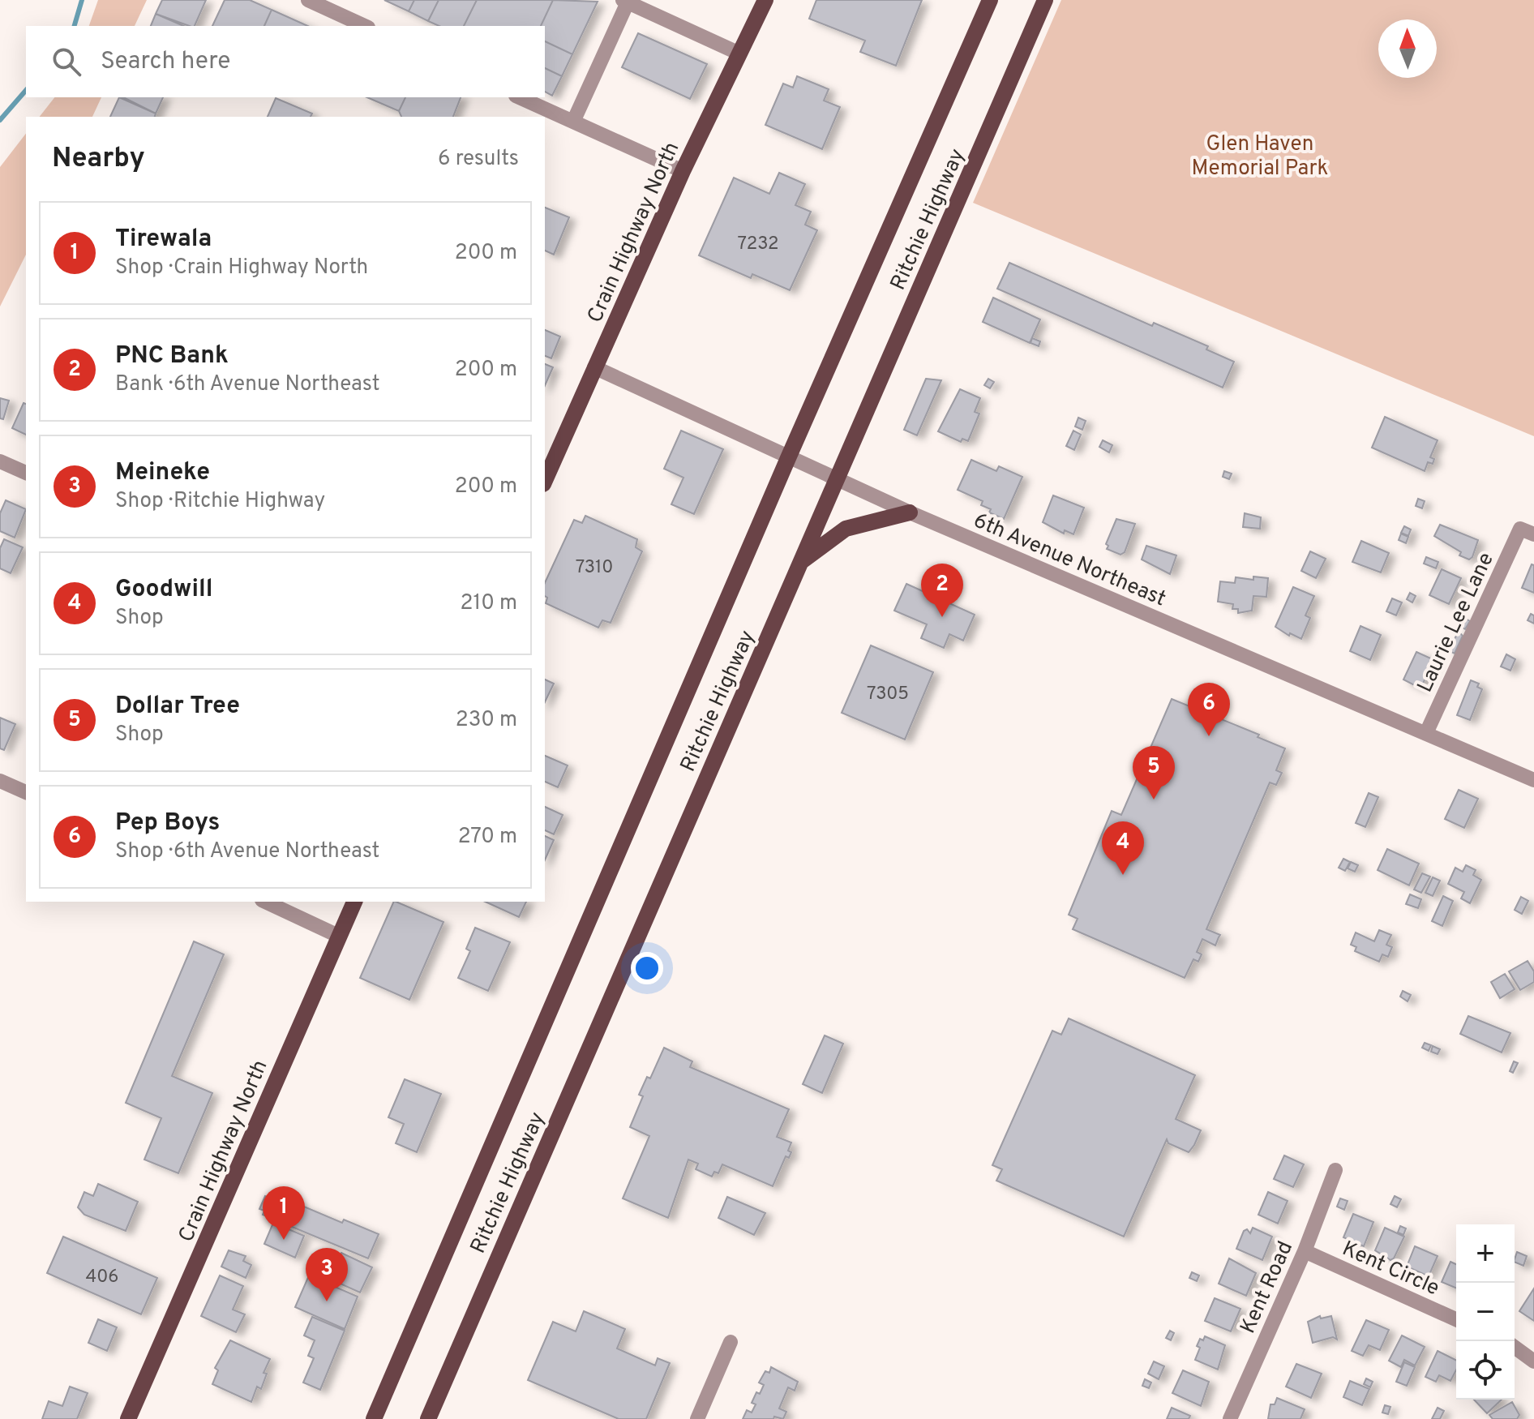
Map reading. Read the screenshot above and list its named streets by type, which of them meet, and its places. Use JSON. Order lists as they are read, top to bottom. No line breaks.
{"streets":{"main road":["Ritchie Highway","Crain Highway North"],"street":["6th Avenue Northeast","Laurie Lee Lane","Kent Circle","Kent Road"]},"crossings":[["Ritchie Highway","6th Avenue Northeast"],["Crain Highway North","6th Avenue Northeast"],["6th Avenue Northeast","Laurie Lee Lane"],["Kent Circle","Kent Road"]],"parks":["Glen Haven Memorial Park"],"house_numbers":["7232","7310","7305","406"],"north":"top","page":{"search":"Search here","heading":["Nearby","6 results"],"list":[{"mark":"1","name":"Tirewala","note":"Shop · Crain Highway North","value":"200 m"},{"mark":"2","name":"PNC Bank","note":"Bank · 6th Avenue Northeast","value":"200 m"},{"mark":"3","name":"Meineke","note":"Shop · Ritchie Highway","value":"200 m"},{"mark":"4","name":"Goodwill","note":"Shop","value":"210 m"},{"mark":"5","name":"Dollar Tree","note":"Shop","value":"230 m"},{"mark":"6","name":"Pep Boys","note":"Shop · 6th Avenue Northeast","value":"270 m"}],"pins":["2","6","5","4","1","3"],"map_buttons":["+","−"]}}
